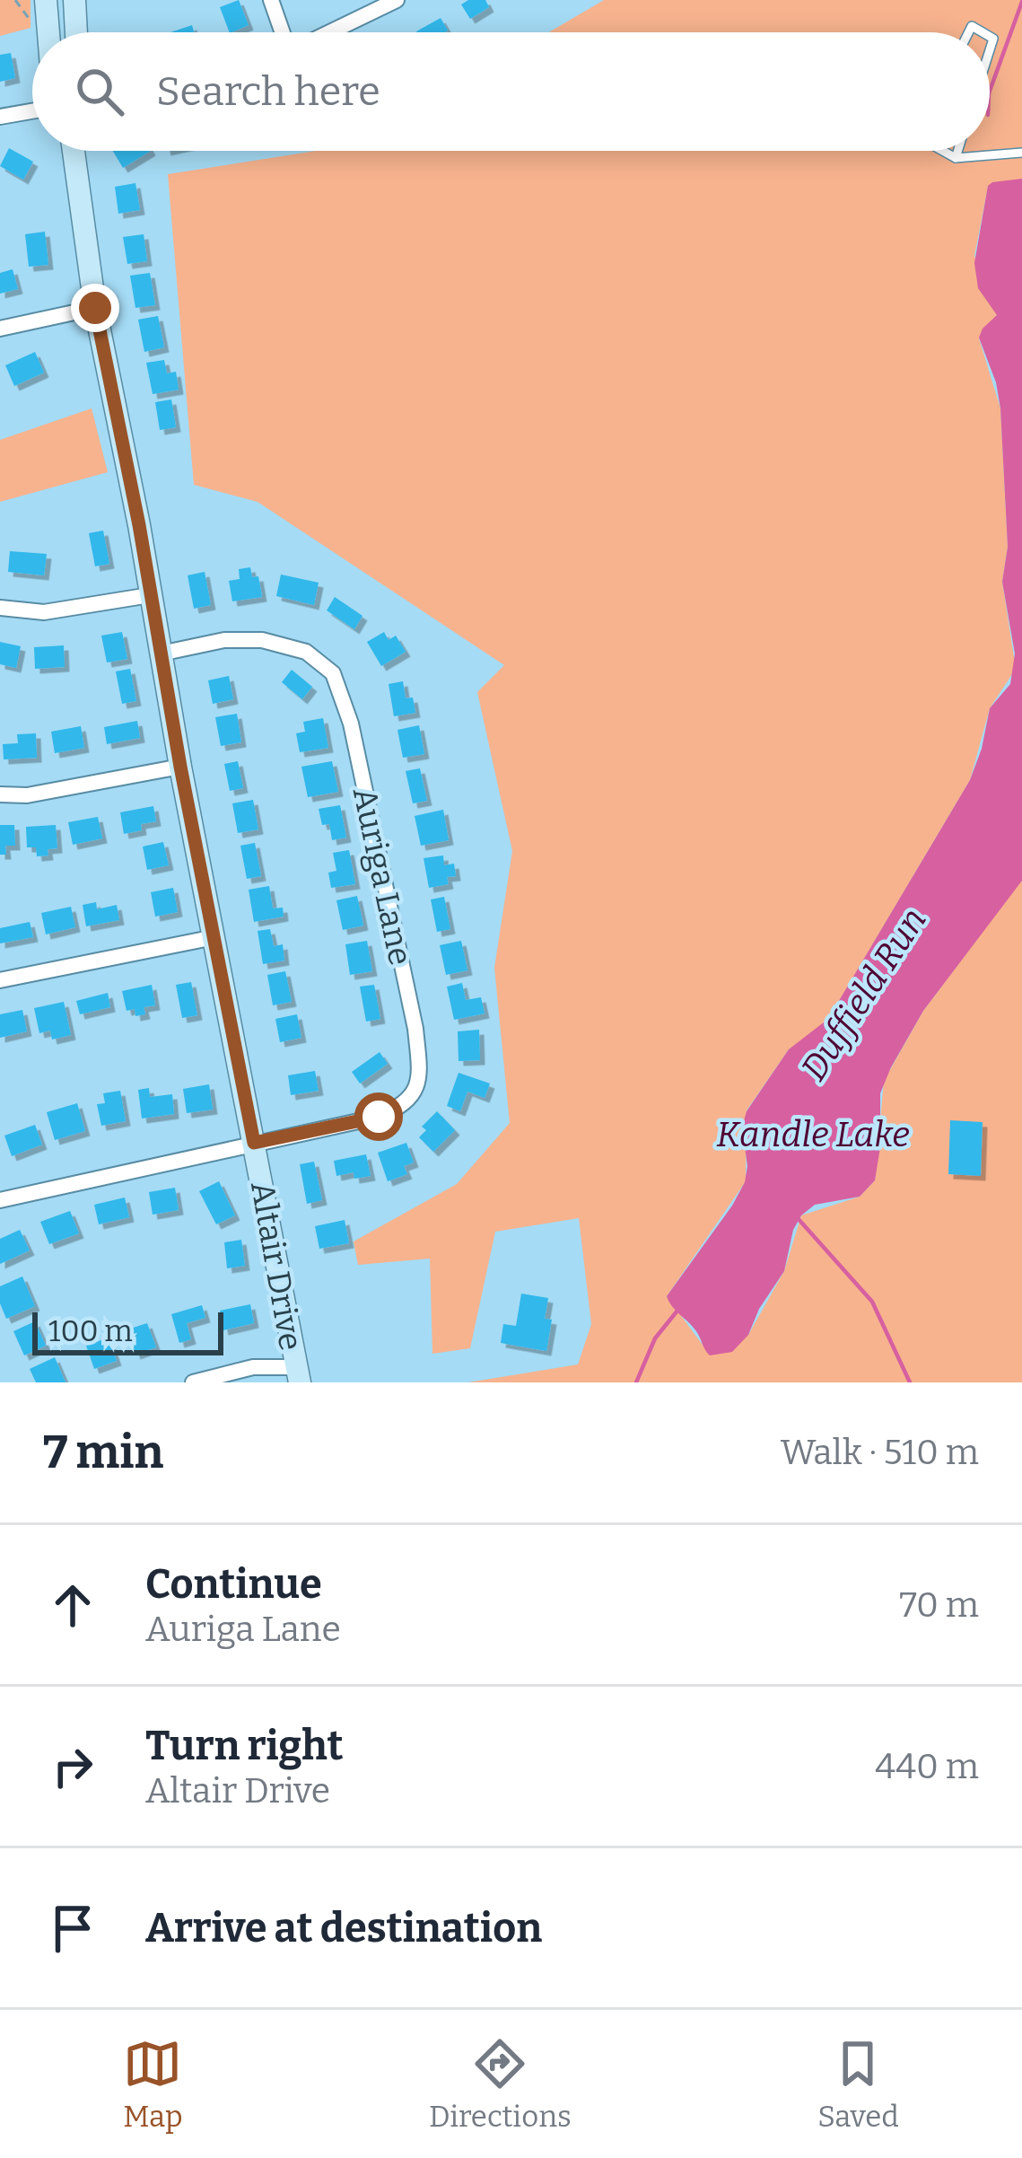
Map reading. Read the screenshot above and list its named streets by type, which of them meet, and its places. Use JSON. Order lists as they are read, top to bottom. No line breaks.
{"streets":{"street":["Auriga Lane","Altair Drive"]},"crossings":[["Auriga Lane","Altair Drive"]],"water":["Duffield Run","Kandle Lake"],"scale_bar":"100 m","page":{"search":"Search here","scale":"100 m","heading":["7 min","Walk · 510 m"],"list":[["Continue","Auriga Lane","70 m"],["Turn right","Altair Drive","440 m"],"Arrive at destination"],"nav":["Map","Directions","Saved"]}}
